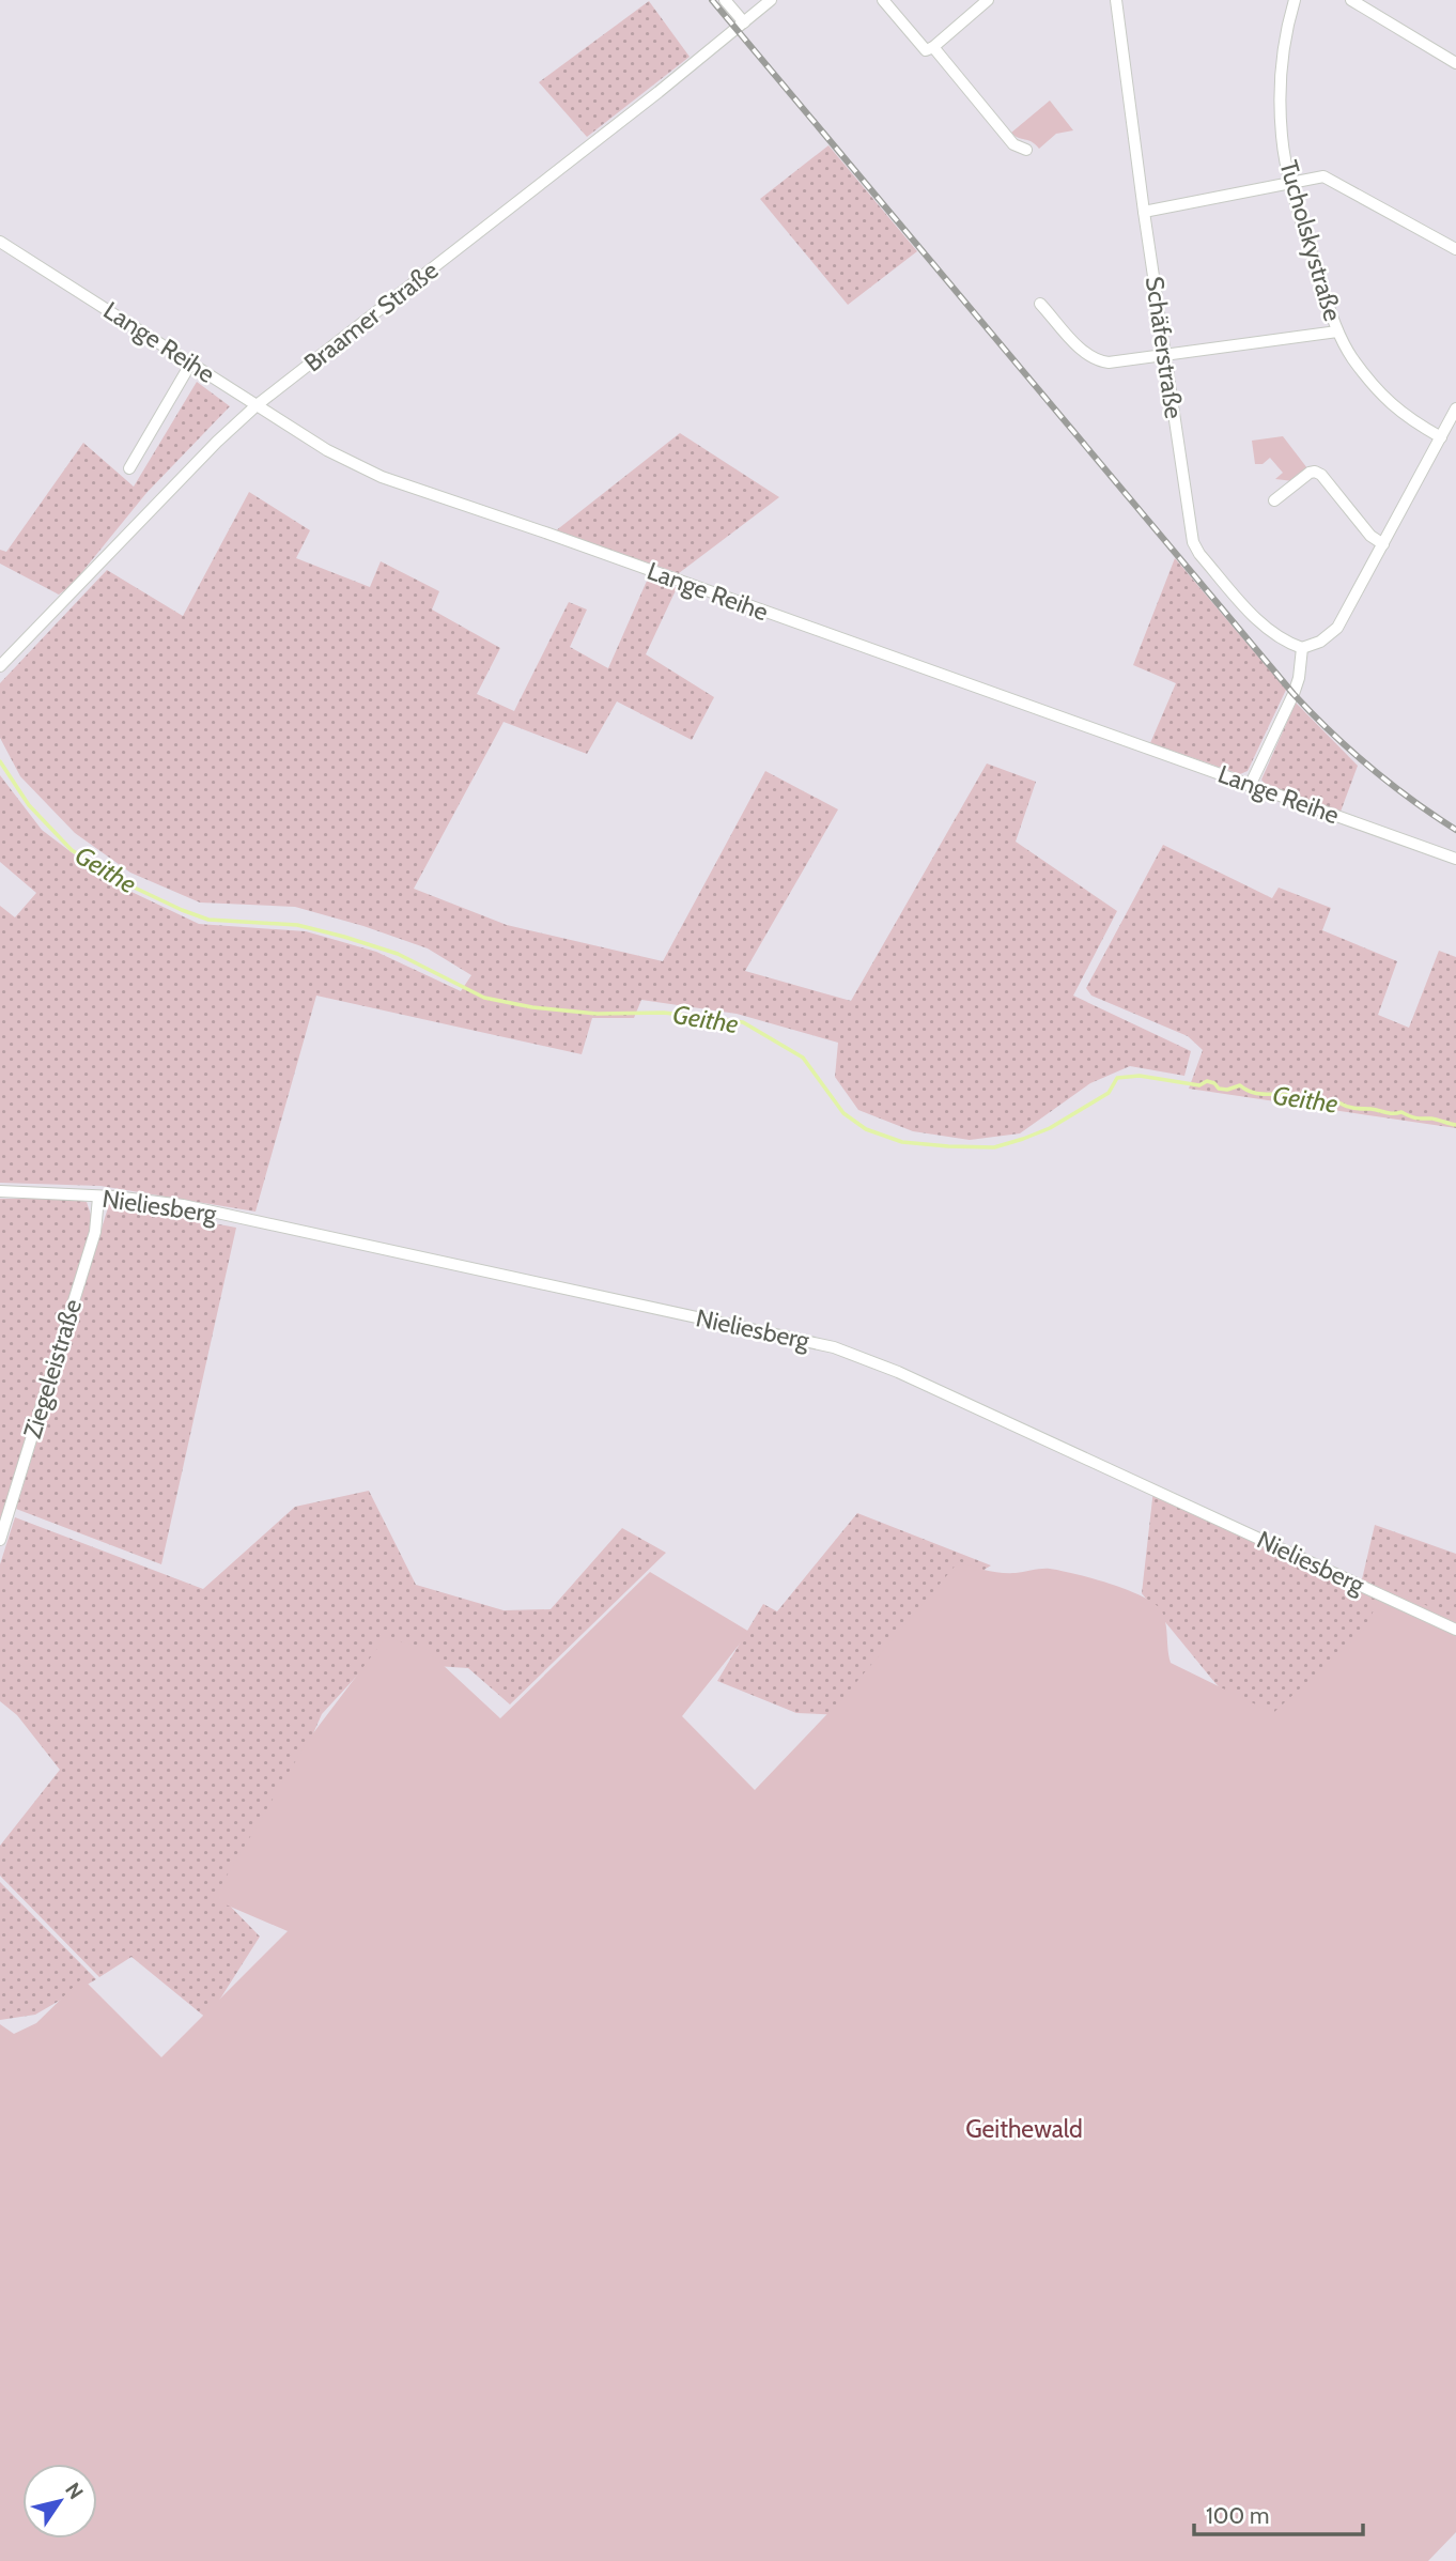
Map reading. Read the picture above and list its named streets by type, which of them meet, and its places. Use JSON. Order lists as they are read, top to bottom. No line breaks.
{"streets":{"street":["Tucholskystraße","Braamer Straße","Lange Reihe","Schäferstraße","Nieliesberg","Ziegeleistraße"]},"crossings":[["Braamer Straße","Lange Reihe"],["Nieliesberg","Ziegeleistraße"]],"water":["Geithe"],"parks":["Geithewald"],"scale_bar":"100 m","north":"top right"}
